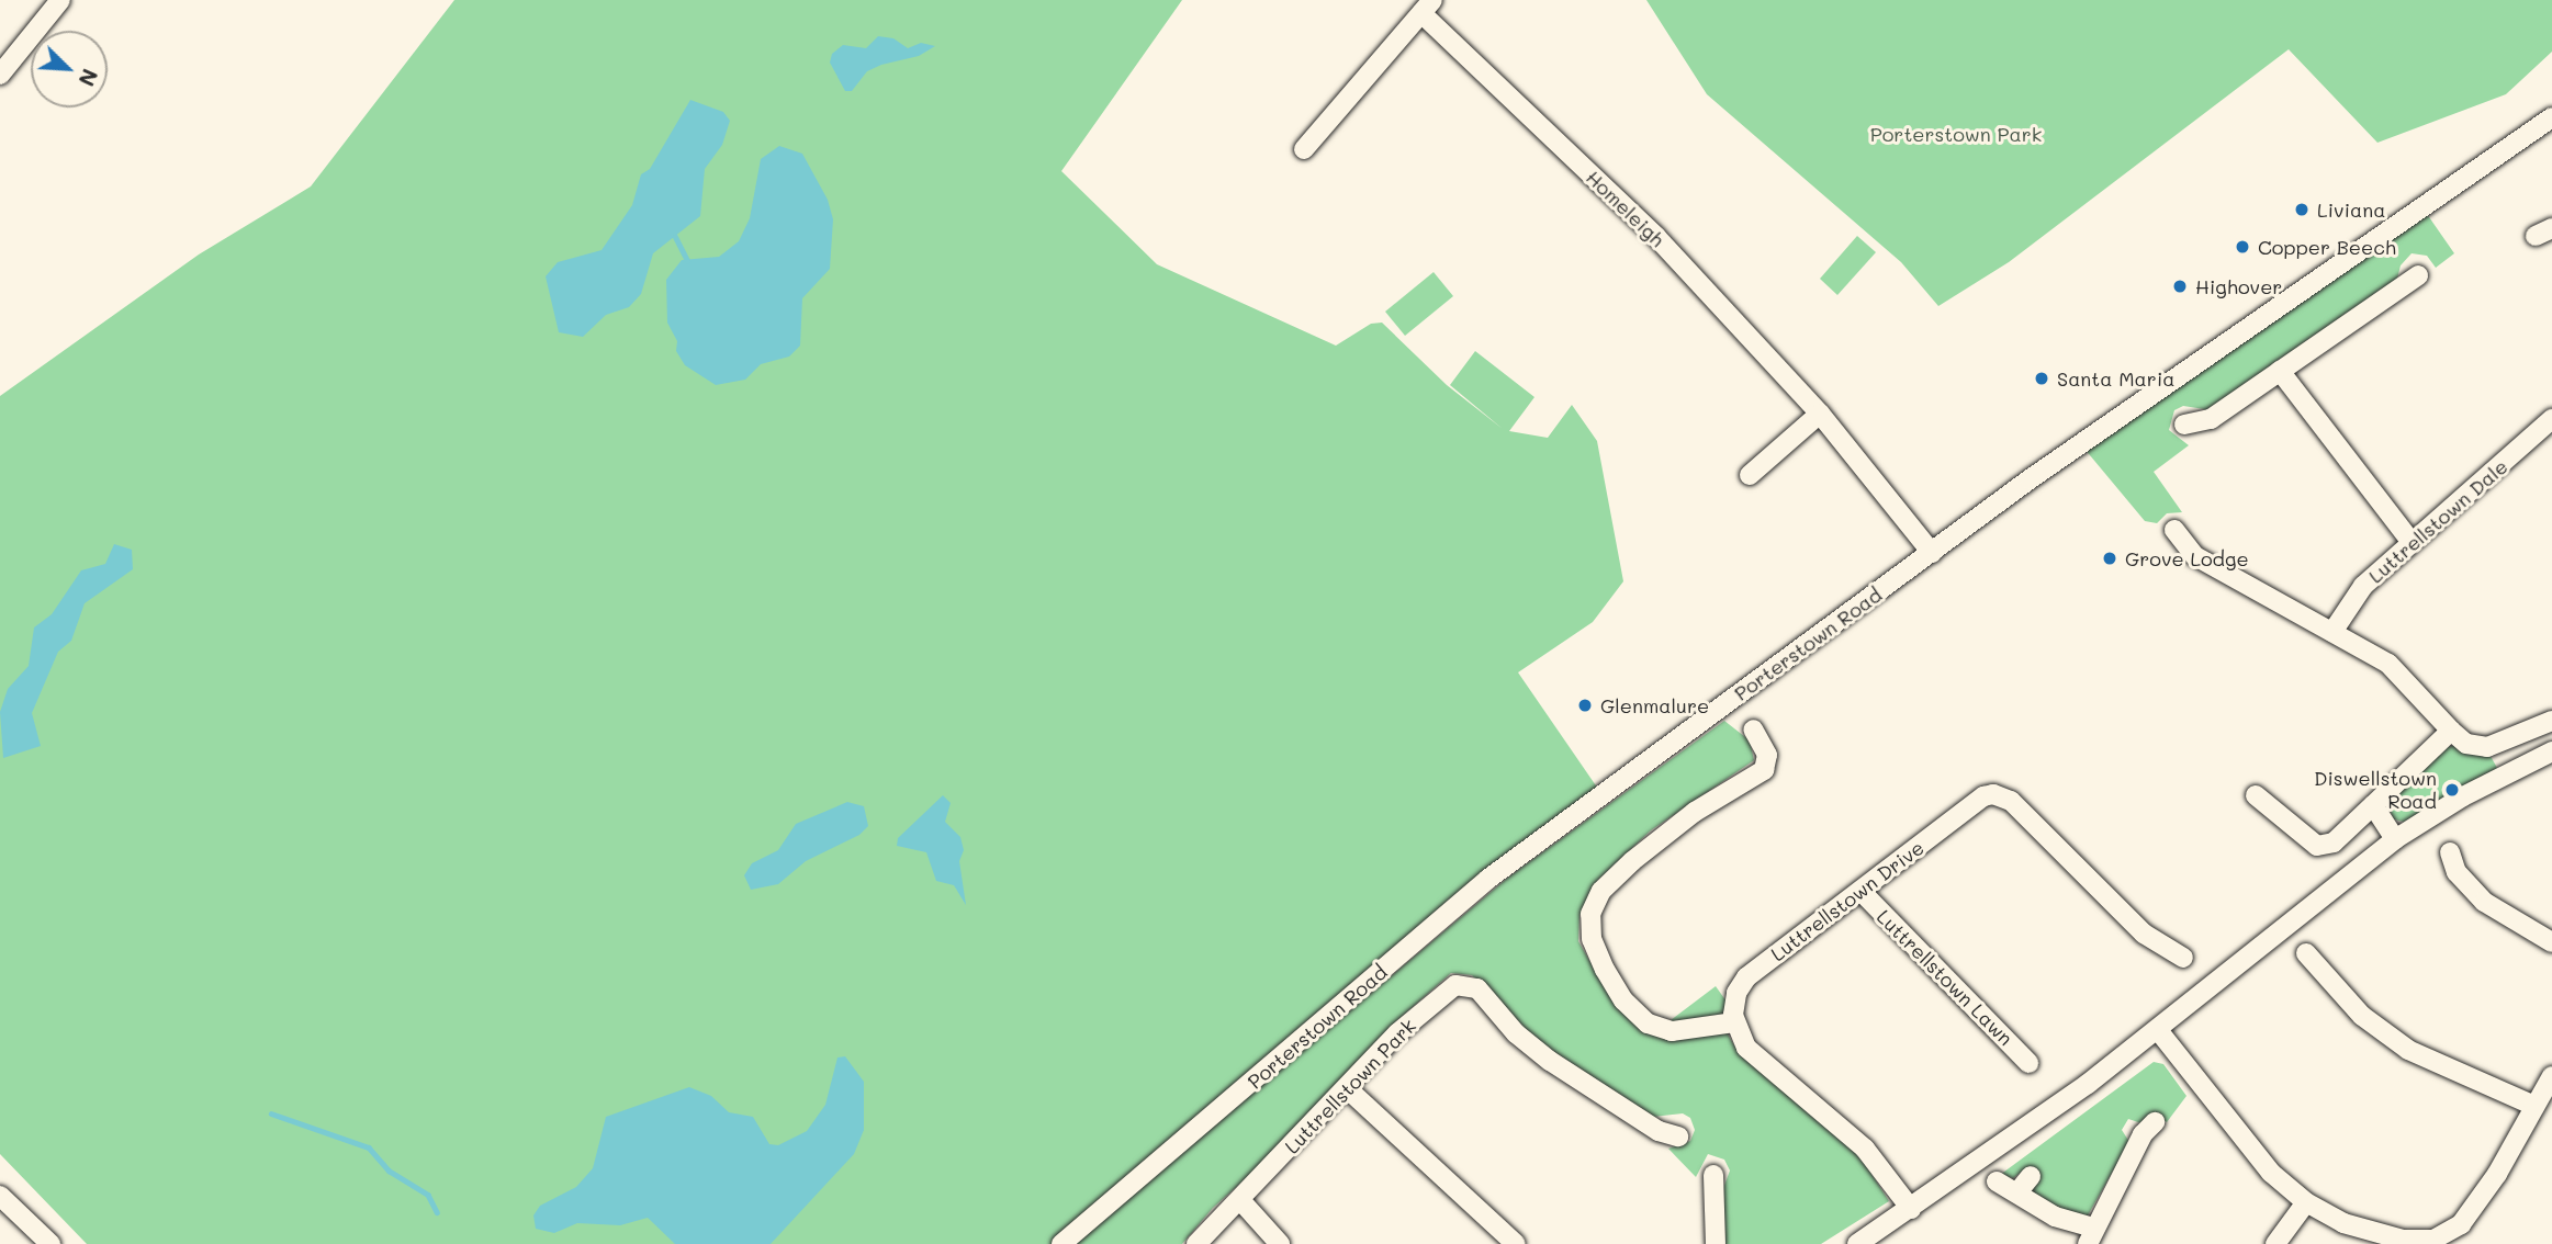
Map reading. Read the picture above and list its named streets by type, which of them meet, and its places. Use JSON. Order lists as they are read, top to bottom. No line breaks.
{"streets":{"street":["Homeleigh","Luttrellstown Dale","Porterstown Road","Luttrellstown Drive","Luttrellstown Lawn","Luttrellstown Park"]},"crossings":[["Homeleigh","Porterstown Road"],["Luttrellstown Drive","Luttrellstown Lawn"]],"parks":["Porterstown Park"],"places":["Liviana","Copper Beech","Highover","Santa Maria","Grove Lodge","Glenmalure","Diswellstown Road"],"north":"bottom right"}
